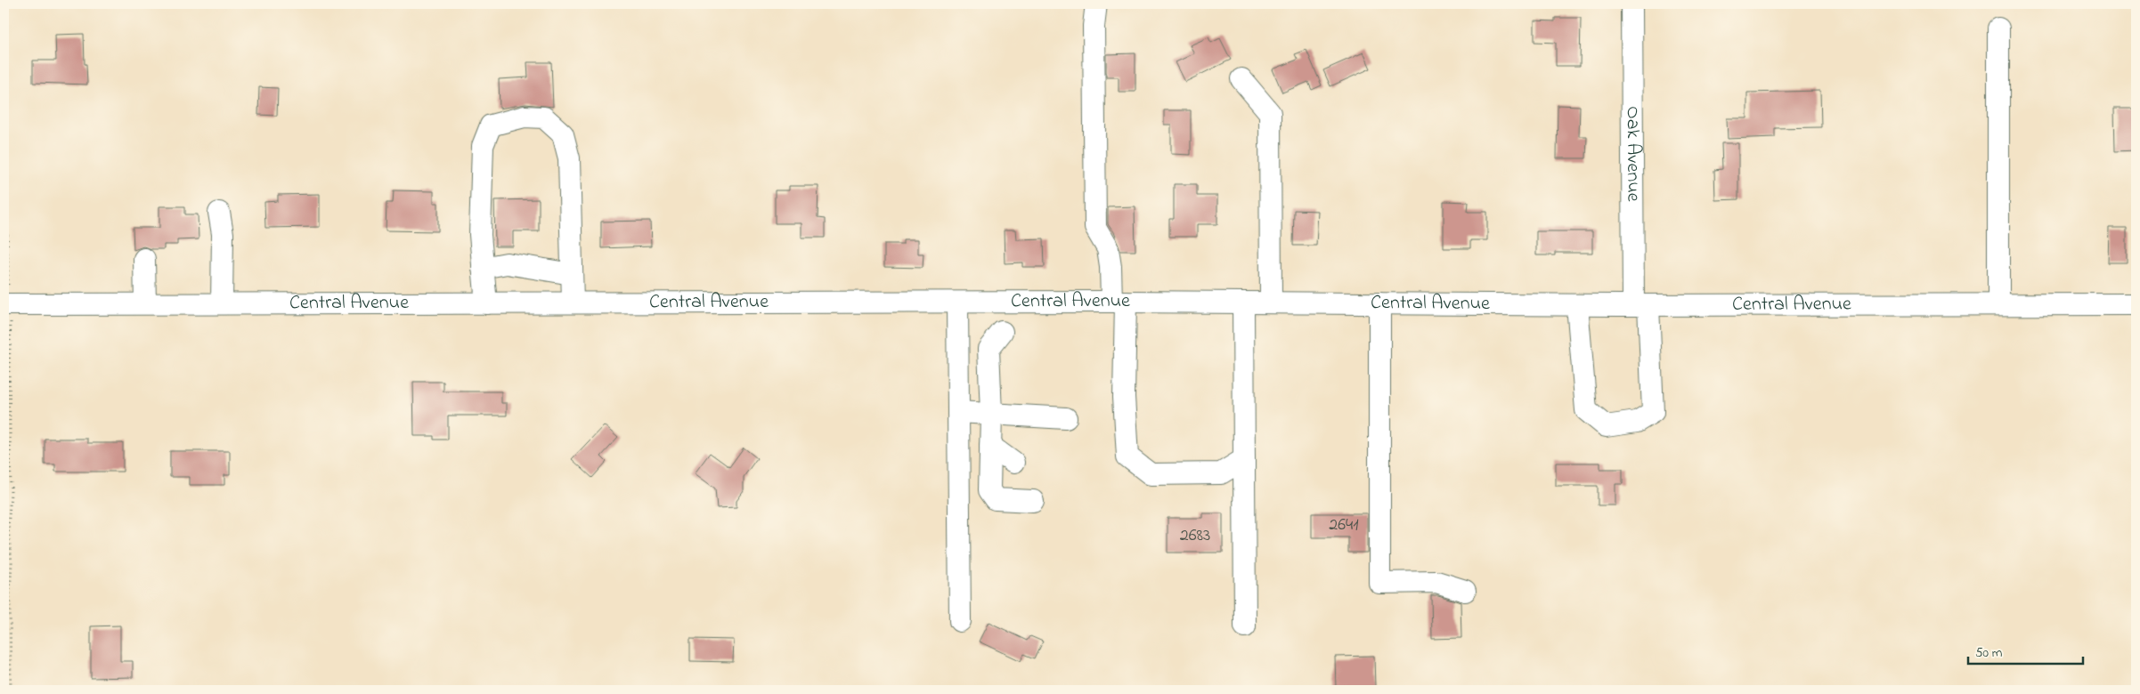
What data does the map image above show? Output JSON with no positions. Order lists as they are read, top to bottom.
{
  "streets": {
    "street": ["Oak Avenue", "Central Avenue"]
  },
  "crossings": [
    ["Oak Avenue", "Central Avenue"]
  ],
  "house_numbers": ["2641", "2683"],
  "scale_bar": "50 m"
}
